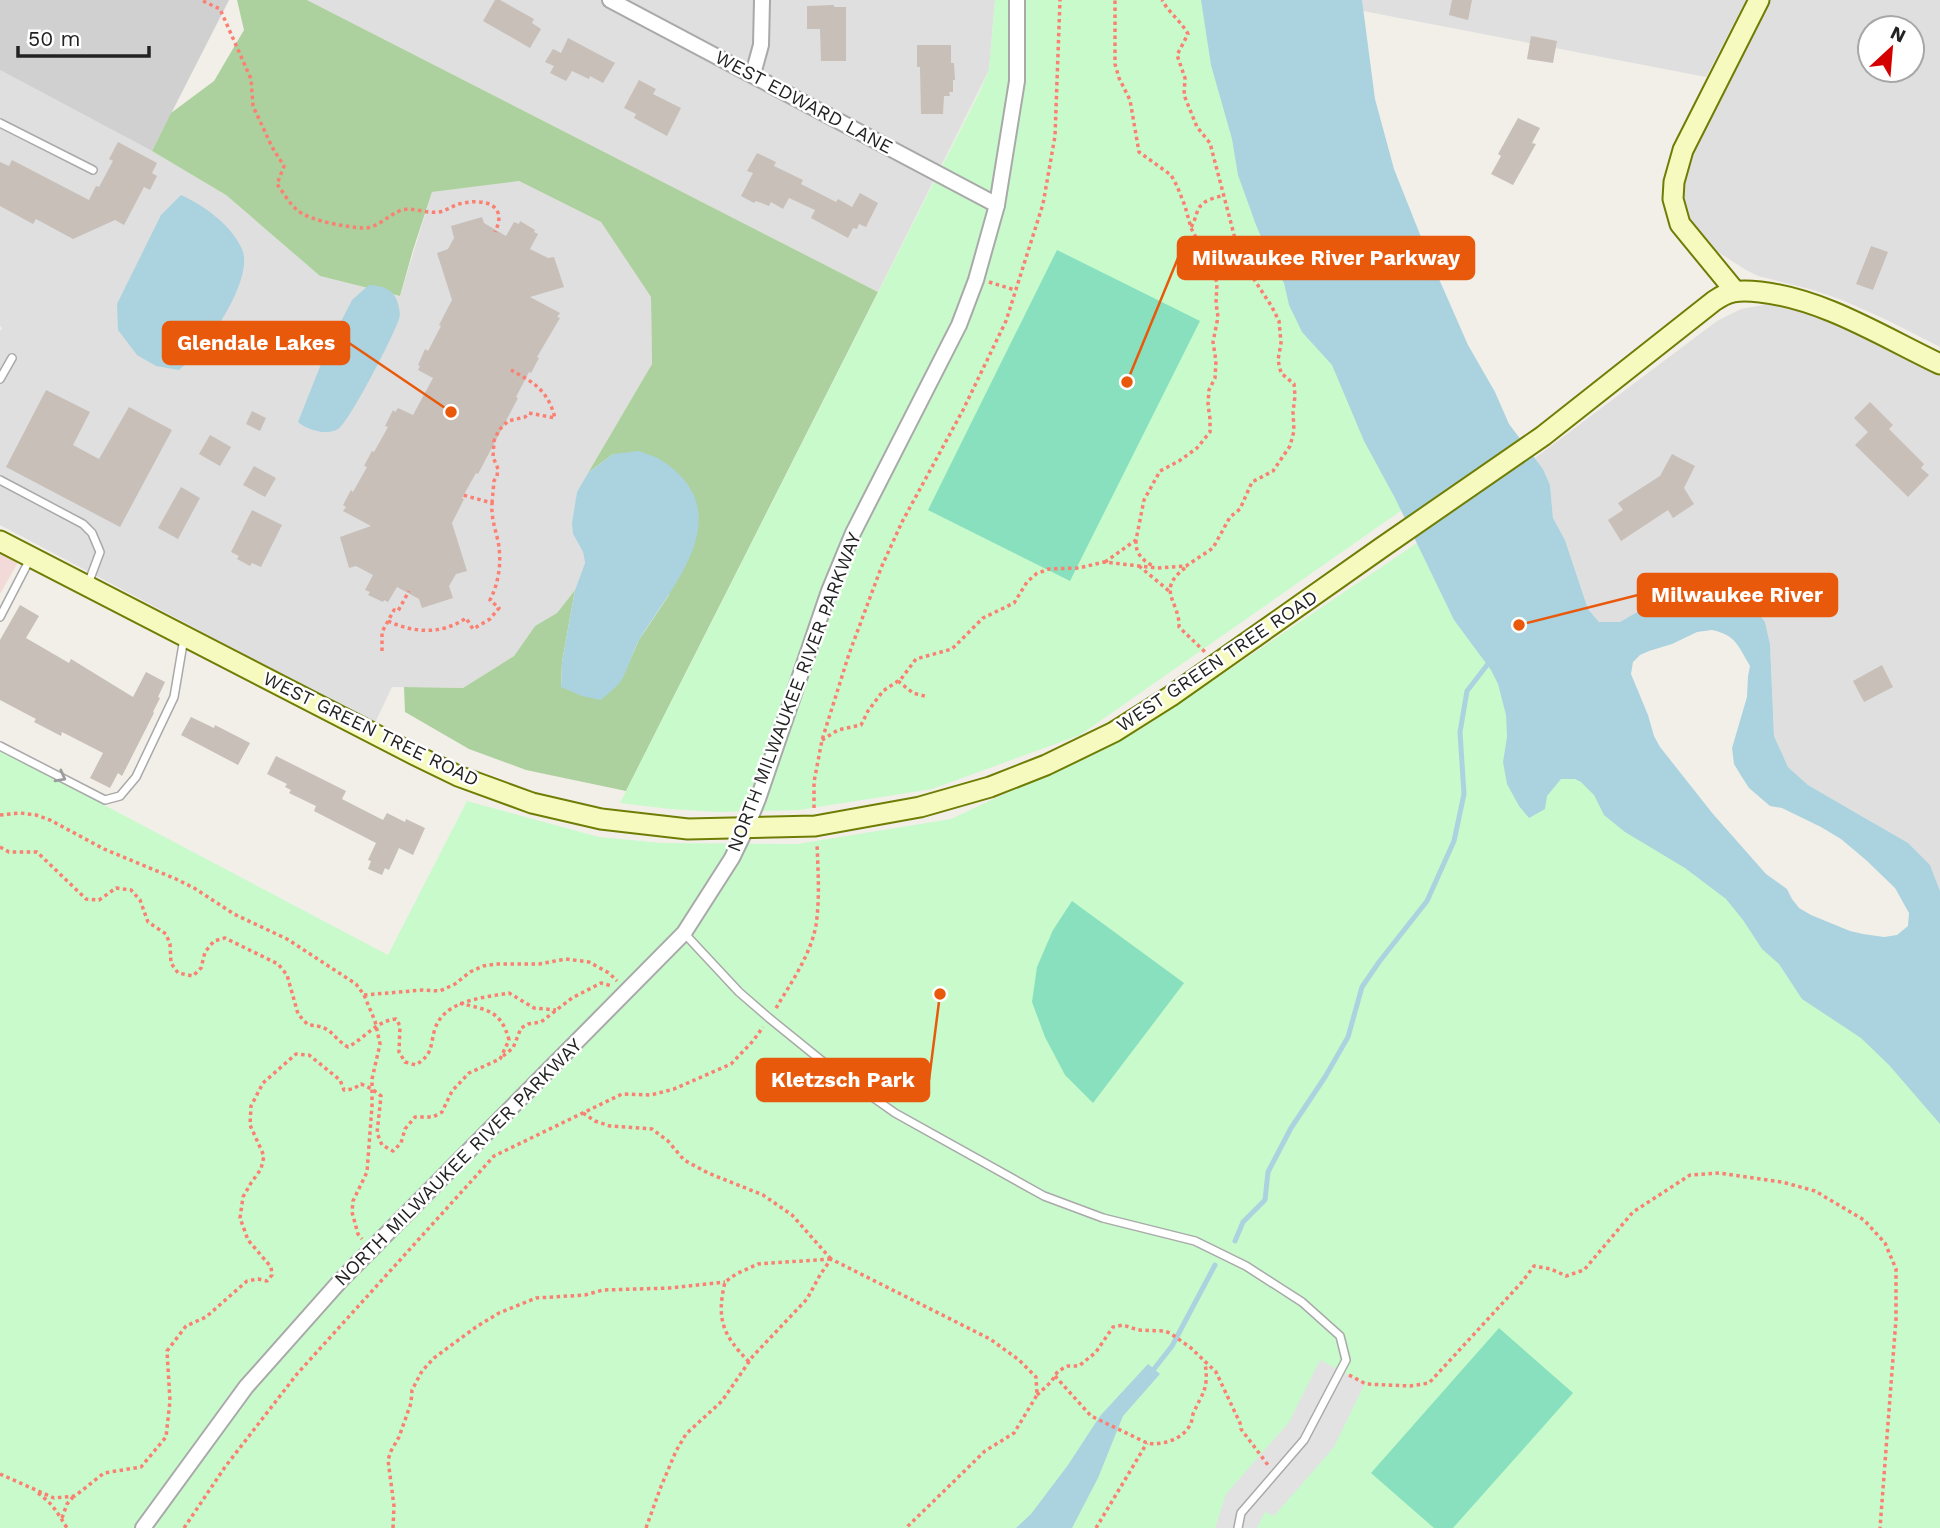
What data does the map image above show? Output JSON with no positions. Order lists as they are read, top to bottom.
{
  "streets": {
    "street": ["WEST EDWARD LANE", "WEST GREEN TREE ROAD", "NORTH MILWAUKEE RIVER PARKWAY"]
  },
  "crossings": [
    ["WEST EDWARD LANE", "NORTH MILWAUKEE RIVER PARKWAY"],
    ["WEST GREEN TREE ROAD", "NORTH MILWAUKEE RIVER PARKWAY"]
  ],
  "places": [
    "Milwaukee River Parkway",
    "Glendale Lakes",
    "Milwaukee River",
    "Kletzsch Park"
  ],
  "scale_bar": "50 m",
  "north": "top right"
}
